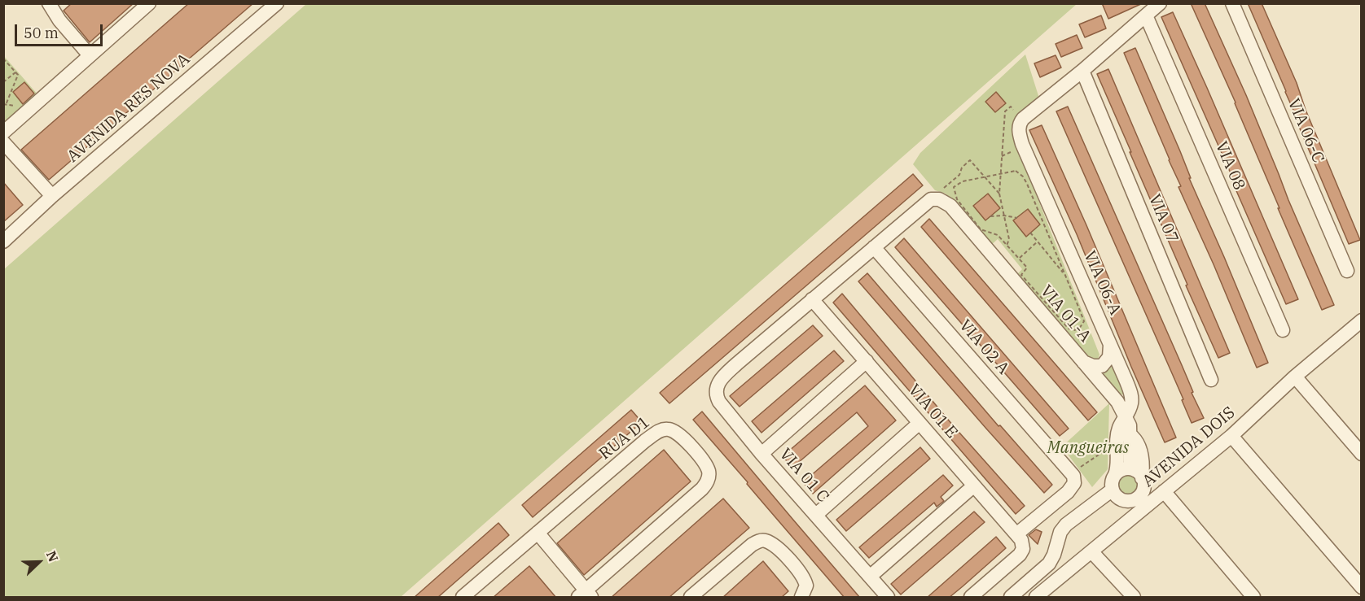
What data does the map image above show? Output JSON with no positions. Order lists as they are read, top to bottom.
{
  "streets": {
    "street": [
      "AVENIDA RES NOVA",
      "VIA 06-C",
      "VIA 08",
      "VIA 07",
      "VIA 06-A",
      "VIA 01-A",
      "VIA 02 A",
      "VIA 01 E",
      "RUA D1",
      "AVENIDA DOIS",
      "VIA 01 C"
    ]
  },
  "crossings": [
    ["VIA 06-A", "VIA 01-A"],
    ["VIA 01 E", "VIA 01 C"]
  ],
  "parks": ["Mangueiras"],
  "scale_bar": "50 m",
  "north": "top right"
}
